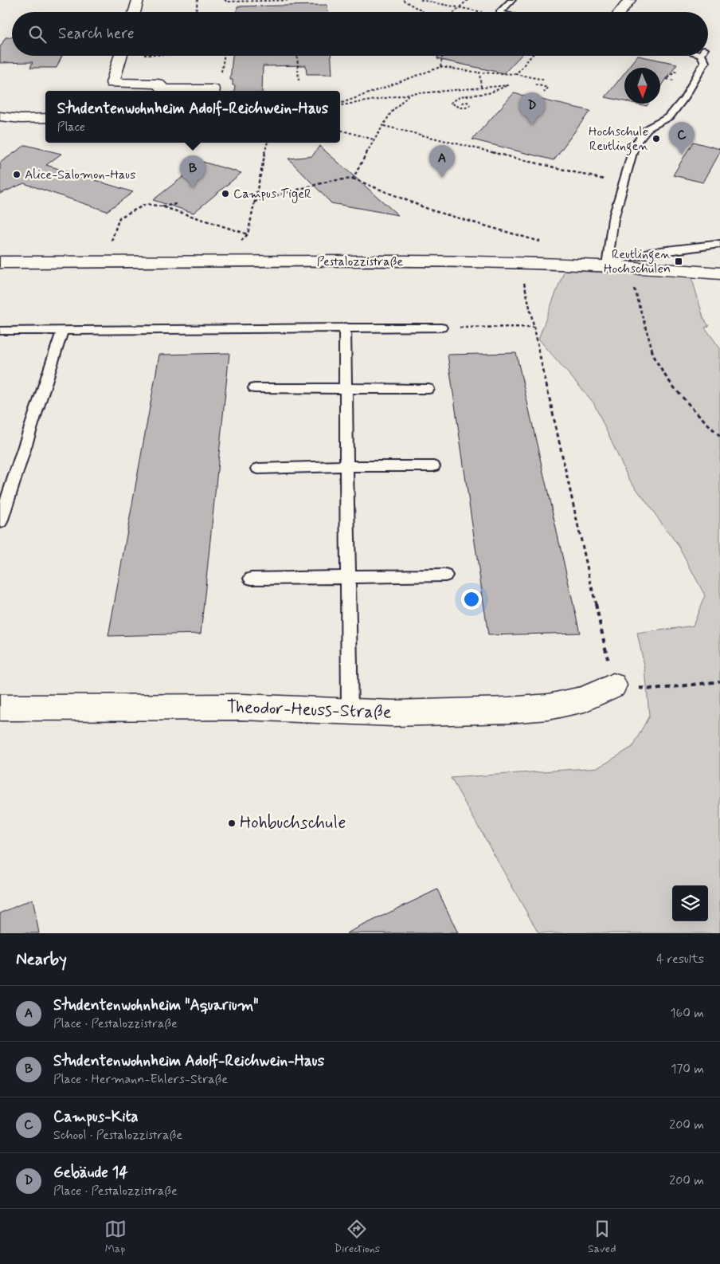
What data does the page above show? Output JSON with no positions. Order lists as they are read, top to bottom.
{
  "streets": {
    "street": ["Pestalozzistraße", "Theodor-Heuss-Straße"]
  },
  "places": {
    "other": [
      "Hochschule Reutlingen",
      "Alice-Salomon-Haus",
      "Campus TigeR",
      "Hohbuchschule"
    ],
    "transit": ["Reutlingen Hochschulen"]
  },
  "north": "bottom",
  "page": {
    "search": "Search here",
    "popup": ["Studentenwohnheim Adolf-Reichwein-Haus", "Place"],
    "pins": [
      "D",
      "C",
      "A",
      "B"
    ],
    "heading": ["Nearby", "4 results"],
    "list": [
      {
        "mark": "A",
        "name": "Studentenwohnheim \"Aquarium\"",
        "note": "Place · Pestalozzistraße",
        "value": "160 m"
      },
      {
        "mark": "B",
        "name": "Studentenwohnheim Adolf-Reichwein-Haus",
        "note": "Place · Hermann-Ehlers-Straße",
        "value": "170 m"
      },
      {
        "mark": "C",
        "name": "Campus-Kita",
        "note": "School · Pestalozzistraße",
        "value": "200 m"
      },
      {
        "mark": "D",
        "name": "Gebäude 14",
        "note": "Place · Pestalozzistraße",
        "value": "200 m"
      }
    ],
    "nav": ["Map", "Directions", "Saved"]
  }
}
